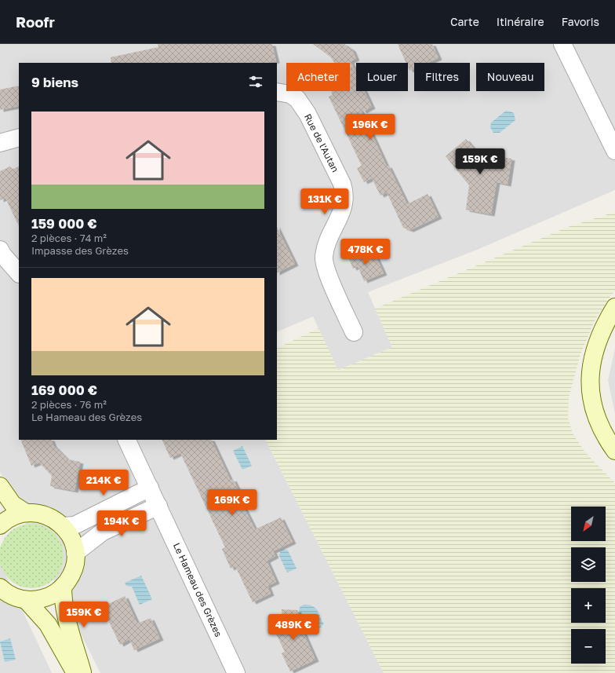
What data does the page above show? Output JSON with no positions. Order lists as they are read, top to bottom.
{
  "streets": {
    "street": ["Rue de l'Autan", "Le Hameau des Grèzes"]
  },
  "north": "bottom left",
  "page": {
    "header": "Roofr",
    "nav": ["Carte", "Itinéraire", "Favoris"],
    "chip": [
      "Acheter",
      "Louer",
      "Filtres",
      "Nouveau"
    ],
    "heading": "9 biens",
    "list": [
      {
        "name": "159 000 €",
        "note": "2 pièces · 74 m² · Impasse des Grèzes"
      },
      {
        "name": "169 000 €",
        "note": "2 pièces · 76 m² · Le Hameau des Grèzes"
      }
    ],
    "price": [
      "196K €",
      "159K €",
      "131K €",
      "478K €",
      "214K €",
      "169K €",
      "194K €",
      "159K €",
      "489K €"
    ],
    "map_buttons": ["+", "−"]
  }
}
